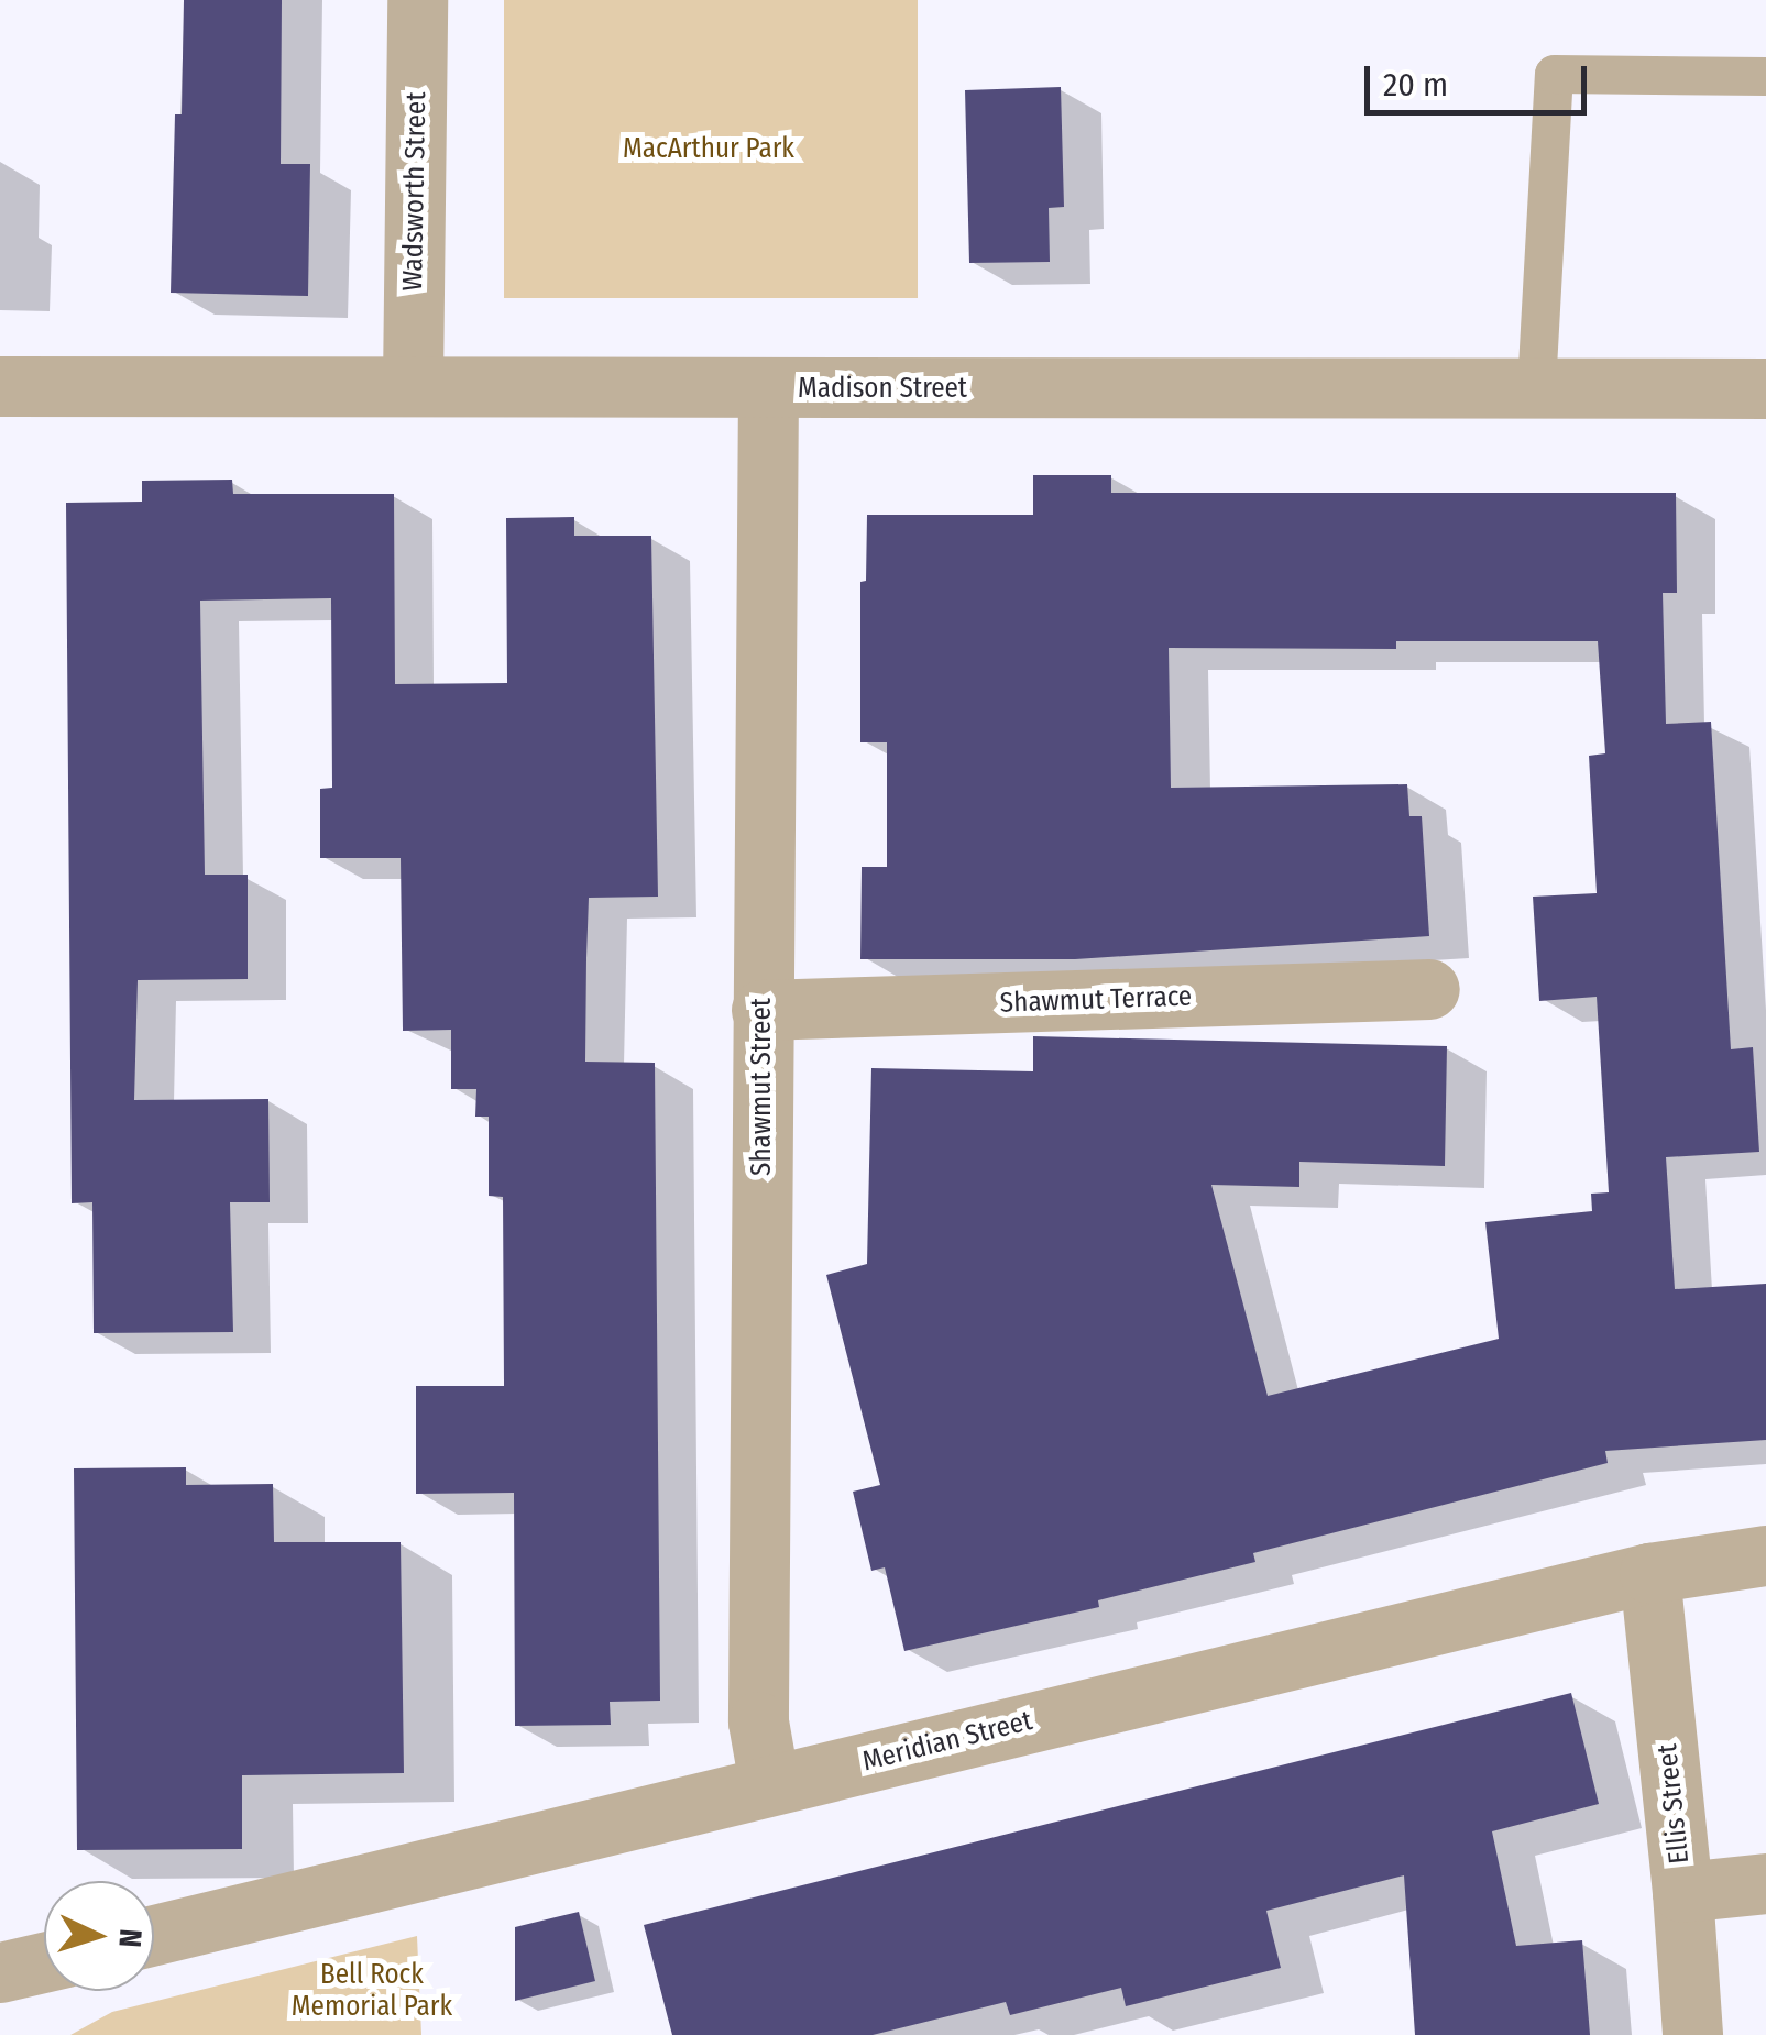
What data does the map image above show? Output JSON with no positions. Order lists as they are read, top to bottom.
{
  "streets": {
    "street": [
      "Wadsworth Street",
      "Madison Street",
      "Shawmut Terrace",
      "Shawmut Street",
      "Meridian Street",
      "Ellis Street"
    ]
  },
  "crossings": [
    ["Wadsworth Street", "Madison Street"],
    ["Madison Street", "Shawmut Street"],
    ["Shawmut Terrace", "Shawmut Street"],
    ["Shawmut Street", "Meridian Street"],
    ["Meridian Street", "Ellis Street"]
  ],
  "parks": ["MacArthur Park", "Bell Rock Memorial Park"],
  "scale_bar": "20 m",
  "north": "right"
}
